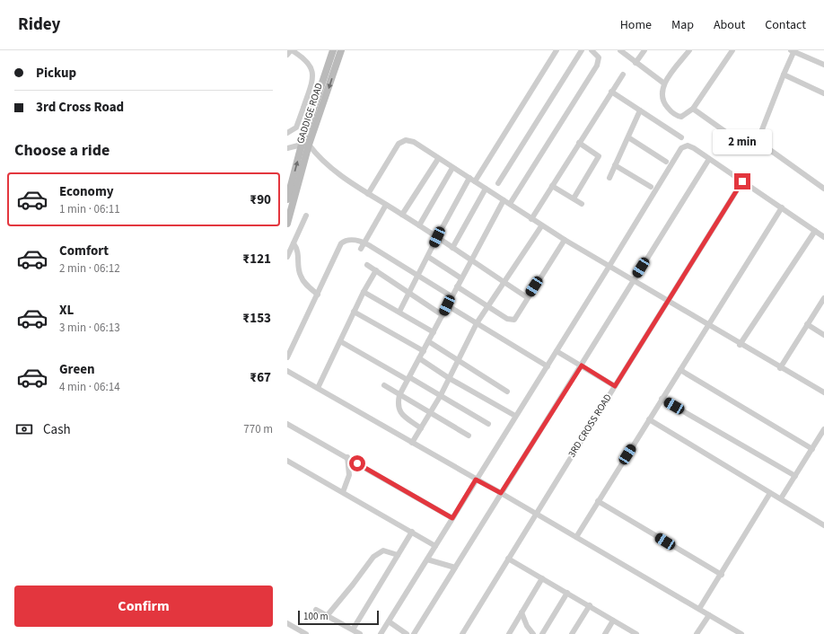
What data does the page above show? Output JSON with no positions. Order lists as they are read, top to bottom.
{
  "streets": {
    "main road": ["GADDIGE ROAD"],
    "street": ["3RD CROSS ROAD"]
  },
  "scale_bar": "100 m",
  "page": {
    "header": "Ridey",
    "nav": [
      "Home",
      "Map",
      "About",
      "Contact"
    ],
    "banner": ["Pickup", "3rd Cross Road"],
    "heading": "Choose a ride",
    "bubble": "2 min",
    "list": [
      {
        "name": "Economy",
        "note": "1 min · 06:11",
        "value": "₹90"
      },
      {
        "name": "Comfort",
        "note": "2 min · 06:12",
        "value": "₹121"
      },
      {
        "name": "XL",
        "note": "3 min · 06:13",
        "value": "₹153"
      },
      {
        "name": "Green",
        "note": "4 min · 06:14",
        "value": "₹67"
      }
    ],
    "pay": ["Cash", "770 m"],
    "buttons": "Confirm",
    "scale": "100 m"
  }
}
